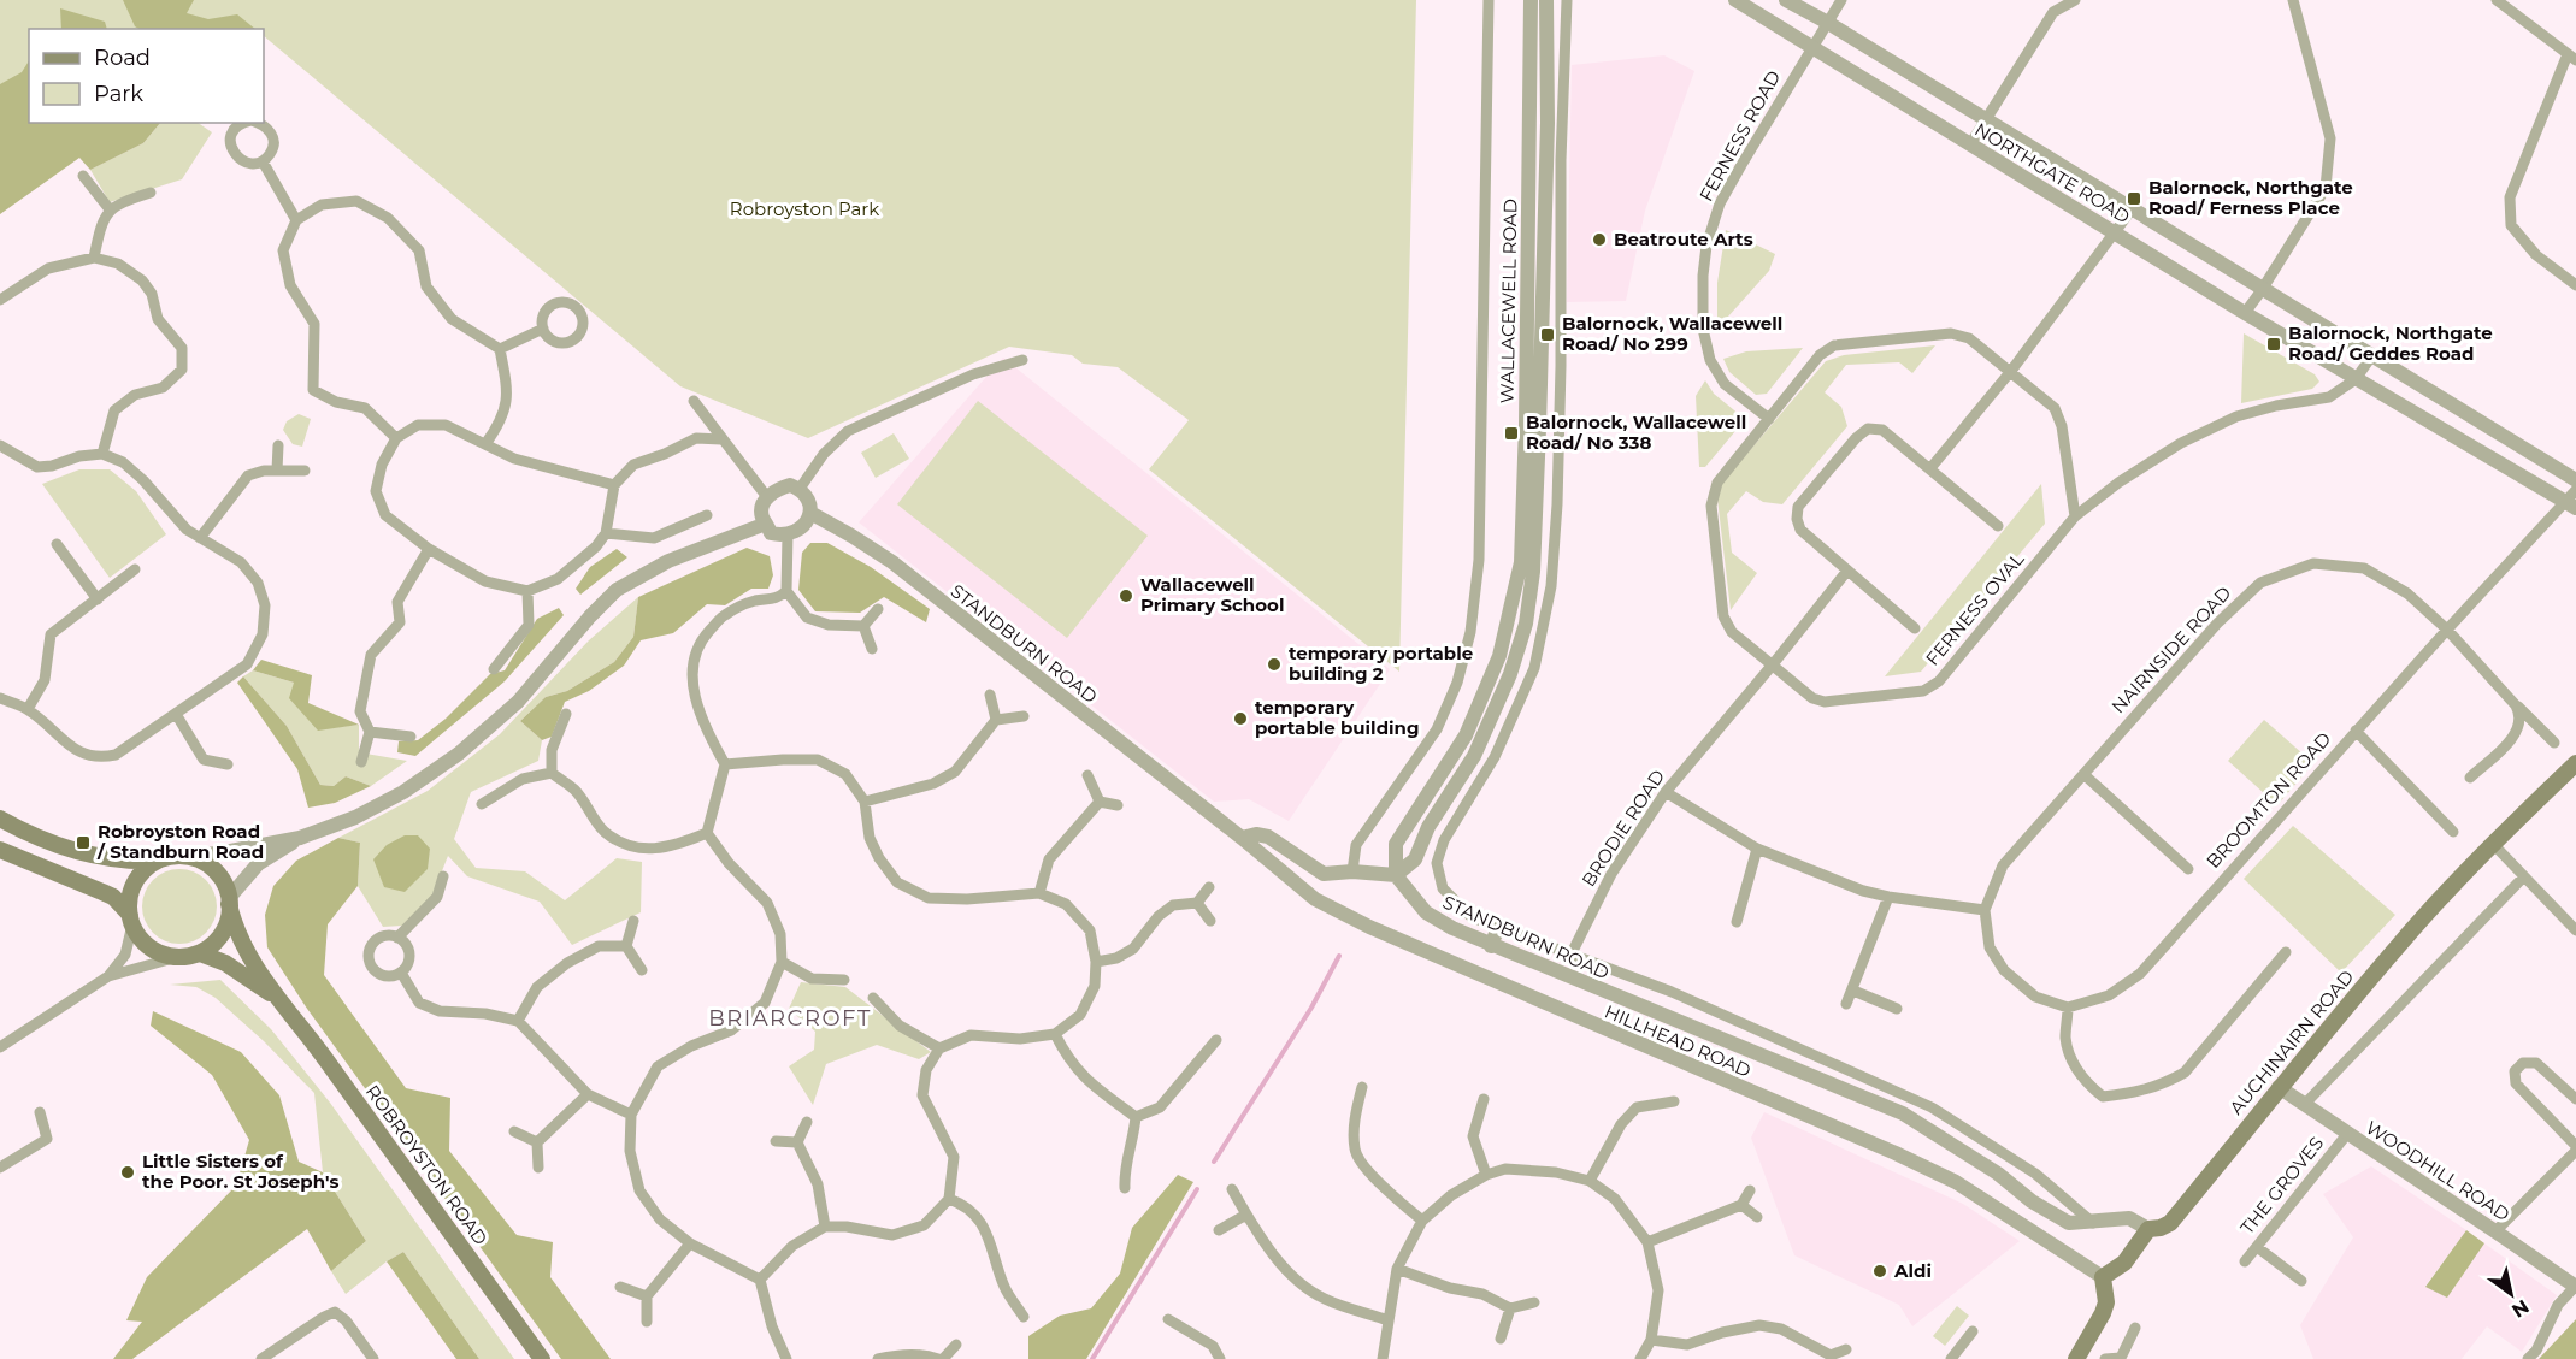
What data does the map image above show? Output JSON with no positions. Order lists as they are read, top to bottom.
{
  "streets": {
    "main road": ["AUCHINAIRN ROAD", "ROBROYSTON ROAD"],
    "street": [
      "FERNESS ROAD",
      "NORTHGATE ROAD",
      "WALLACEWELL ROAD",
      "FERNESS OVAL",
      "STANDBURN ROAD",
      "NAIRNSIDE ROAD",
      "BROOMTON ROAD",
      "BRODIE ROAD",
      "HILLHEAD ROAD",
      "WOODHILL ROAD",
      "THE GROVES"
    ]
  },
  "crossings": [
    ["FERNESS ROAD", "NORTHGATE ROAD"],
    ["FERNESS ROAD", "FERNESS OVAL"],
    ["NORTHGATE ROAD", "BROOMTON ROAD"],
    ["WALLACEWELL ROAD", "STANDBURN ROAD"],
    ["FERNESS OVAL", "BRODIE ROAD"],
    ["STANDBURN ROAD", "BRODIE ROAD"],
    ["STANDBURN ROAD", "HILLHEAD ROAD"],
    ["STANDBURN ROAD", "AUCHINAIRN ROAD"],
    ["NAIRNSIDE ROAD", "BROOMTON ROAD"],
    ["HILLHEAD ROAD", "AUCHINAIRN ROAD"],
    ["AUCHINAIRN ROAD", "WOODHILL ROAD"],
    ["WOODHILL ROAD", "THE GROVES"]
  ],
  "districts": ["BRIARCROFT"],
  "parks": ["Robroyston Park"],
  "places": {
    "transit": [
      "Balornock, Northgate Road/ Ferness Place",
      "Balornock, Wallacewell Road/ No 299",
      "Balornock, Northgate Road/ Geddes Road",
      "Balornock, Wallacewell Road/ No 338",
      "Robroyston Road / Standburn Road"
    ],
    "other": [
      "Beatroute Arts",
      "Wallacewell Primary School",
      "temporary portable building 2",
      "temporary portable building",
      "Little Sisters of the Poor. St Joseph's",
      "Aldi"
    ]
  },
  "legend": ["Road", "Park"],
  "north": "bottom right"
}
